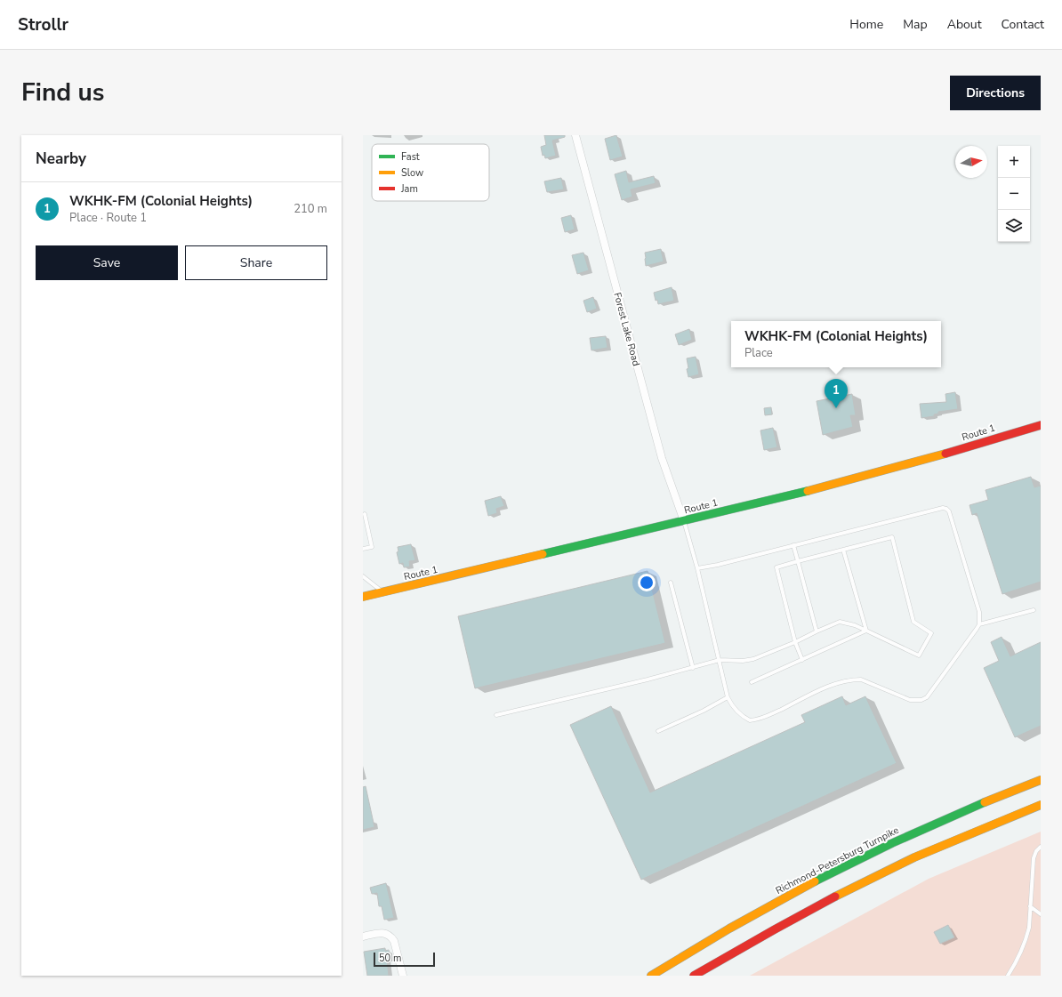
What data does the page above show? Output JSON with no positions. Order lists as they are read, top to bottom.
{
  "streets": {
    "main road": ["Route 1", "Richmond-Petersburg Turnpike"],
    "street": ["Forest Lake Road"]
  },
  "crossings": [
    ["Forest Lake Road", "Route 1"]
  ],
  "legend": ["Fast", "Slow", "Jam"],
  "scale_bar": "50 m",
  "north": "right",
  "page": {
    "header": "Strollr",
    "nav": [
      "Home",
      "Map",
      "About",
      "Contact"
    ],
    "title": "Find us",
    "buttons": [
      "Directions",
      ["Save", "Share"]
    ],
    "heading": "Nearby",
    "map_buttons": ["+", "−"],
    "list": [
      {
        "mark": "1",
        "name": "WKHK-FM (Colonial Heights)",
        "note": "Place · Route 1",
        "value": "210 m"
      }
    ],
    "popup": ["WKHK-FM (Colonial Heights)", "Place"],
    "pins": "1",
    "scale": "50 m"
  }
}
